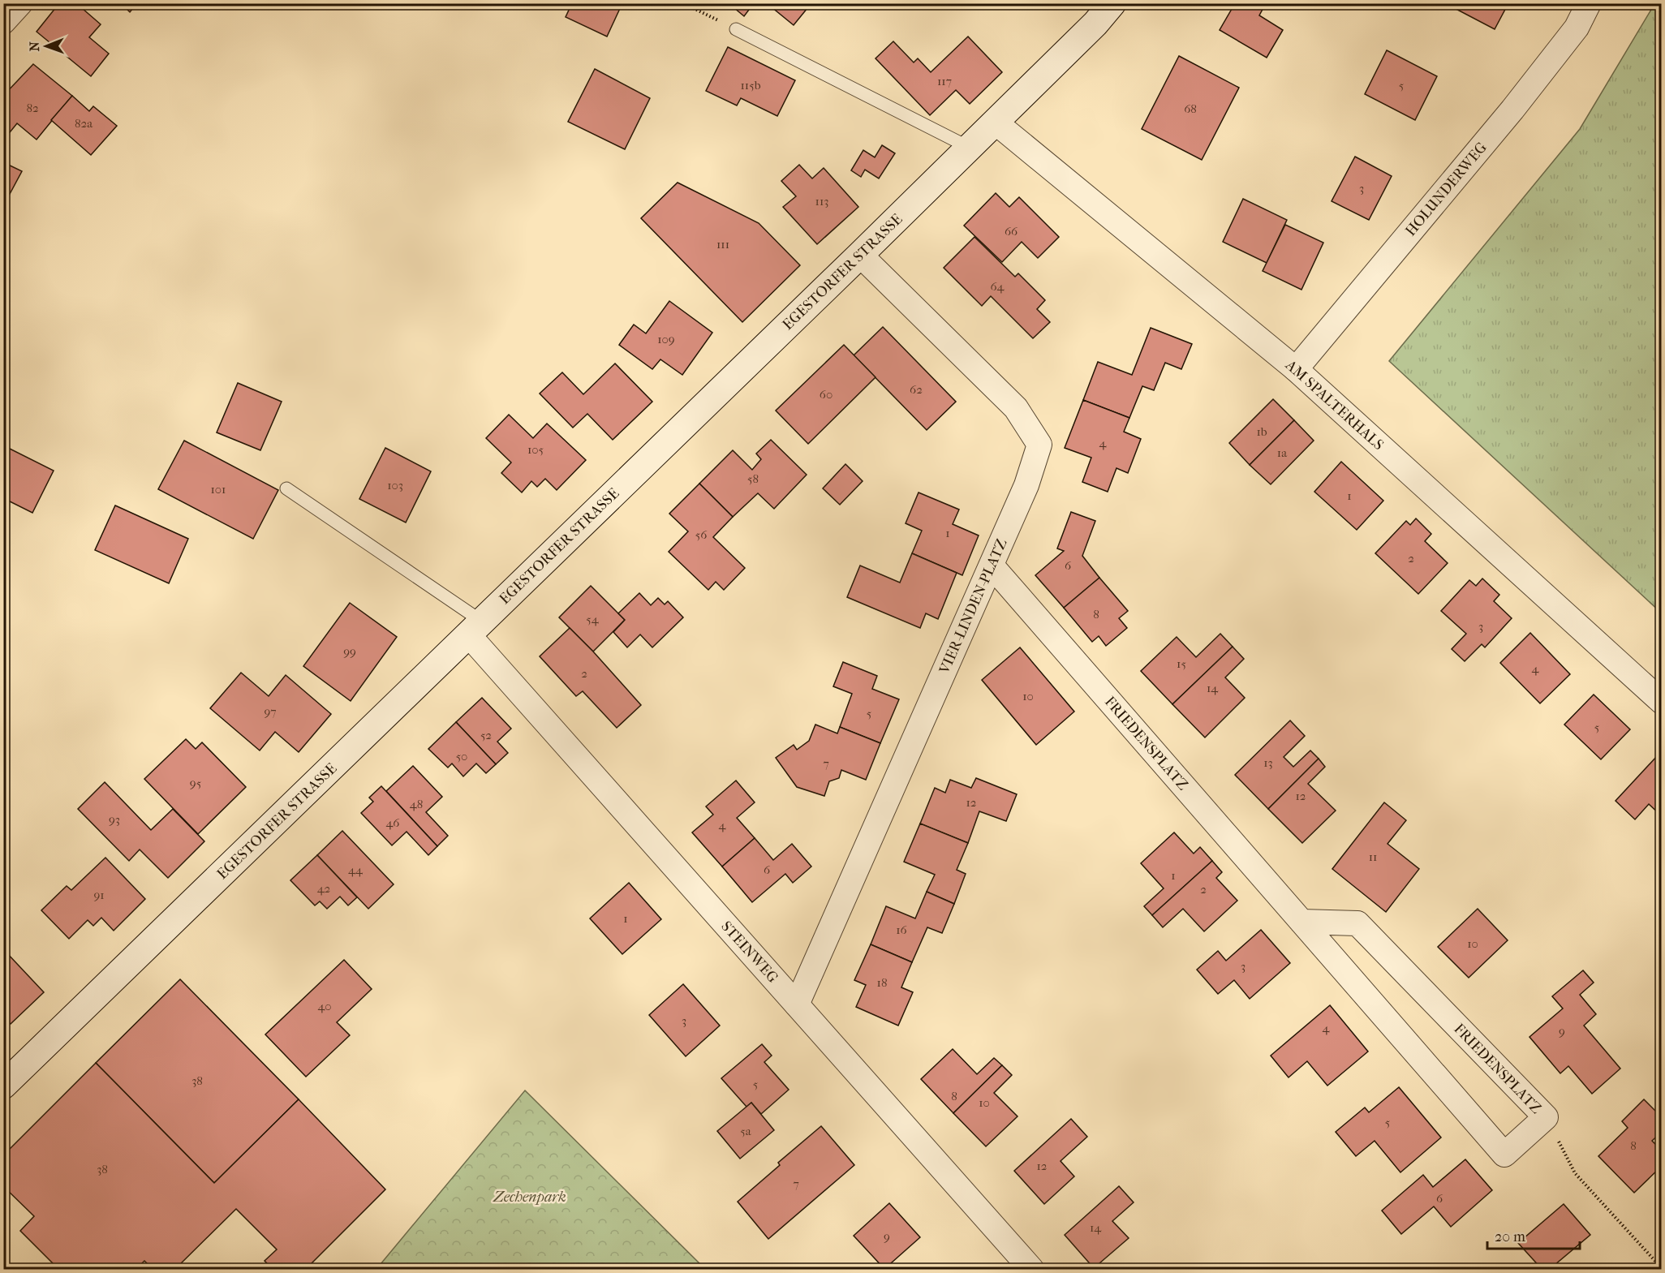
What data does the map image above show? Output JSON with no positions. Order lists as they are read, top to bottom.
{
  "streets": {
    "main road": ["EGESTORFER STRASSE"],
    "street": [
      "HOLUNDERWEG",
      "AM SPALTERHALS",
      "VIER-LINDEN-PLATZ",
      "FRIEDENSPLATZ",
      "STEINWEG"
    ]
  },
  "crossings": [
    ["HOLUNDERWEG", "AM SPALTERHALS"],
    ["EGESTORFER STRASSE", "AM SPALTERHALS"],
    ["EGESTORFER STRASSE", "VIER-LINDEN-PLATZ"],
    ["EGESTORFER STRASSE", "STEINWEG"],
    ["VIER-LINDEN-PLATZ", "FRIEDENSPLATZ"],
    ["VIER-LINDEN-PLATZ", "STEINWEG"]
  ],
  "parks": ["Zechenpark"],
  "house_numbers": [
    "117",
    "115b",
    "5",
    "82",
    "68",
    "82a",
    "3",
    "113",
    "66",
    "111",
    "64",
    "109",
    "62",
    "60",
    "1b",
    "4",
    "105",
    "1a",
    "58",
    "103",
    "101",
    "1",
    "1",
    "56",
    "2",
    "6",
    "8",
    "54",
    "3",
    "99",
    "15",
    "4",
    "2",
    "14",
    "10",
    "97",
    "5",
    "5",
    "52",
    "50",
    "13",
    "7",
    "95",
    "12",
    "12",
    "48",
    "93",
    "46",
    "4",
    "11",
    "44",
    "6",
    "1",
    "42",
    "2",
    "91",
    "1",
    "16",
    "10",
    "3",
    "18",
    "40",
    "3",
    "4",
    "9",
    "38",
    "5",
    "8",
    "10",
    "5",
    "5a",
    "8",
    "12",
    "38",
    "7",
    "6",
    "14",
    "9"
  ],
  "scale_bar": "20 m",
  "north": "left"
}
